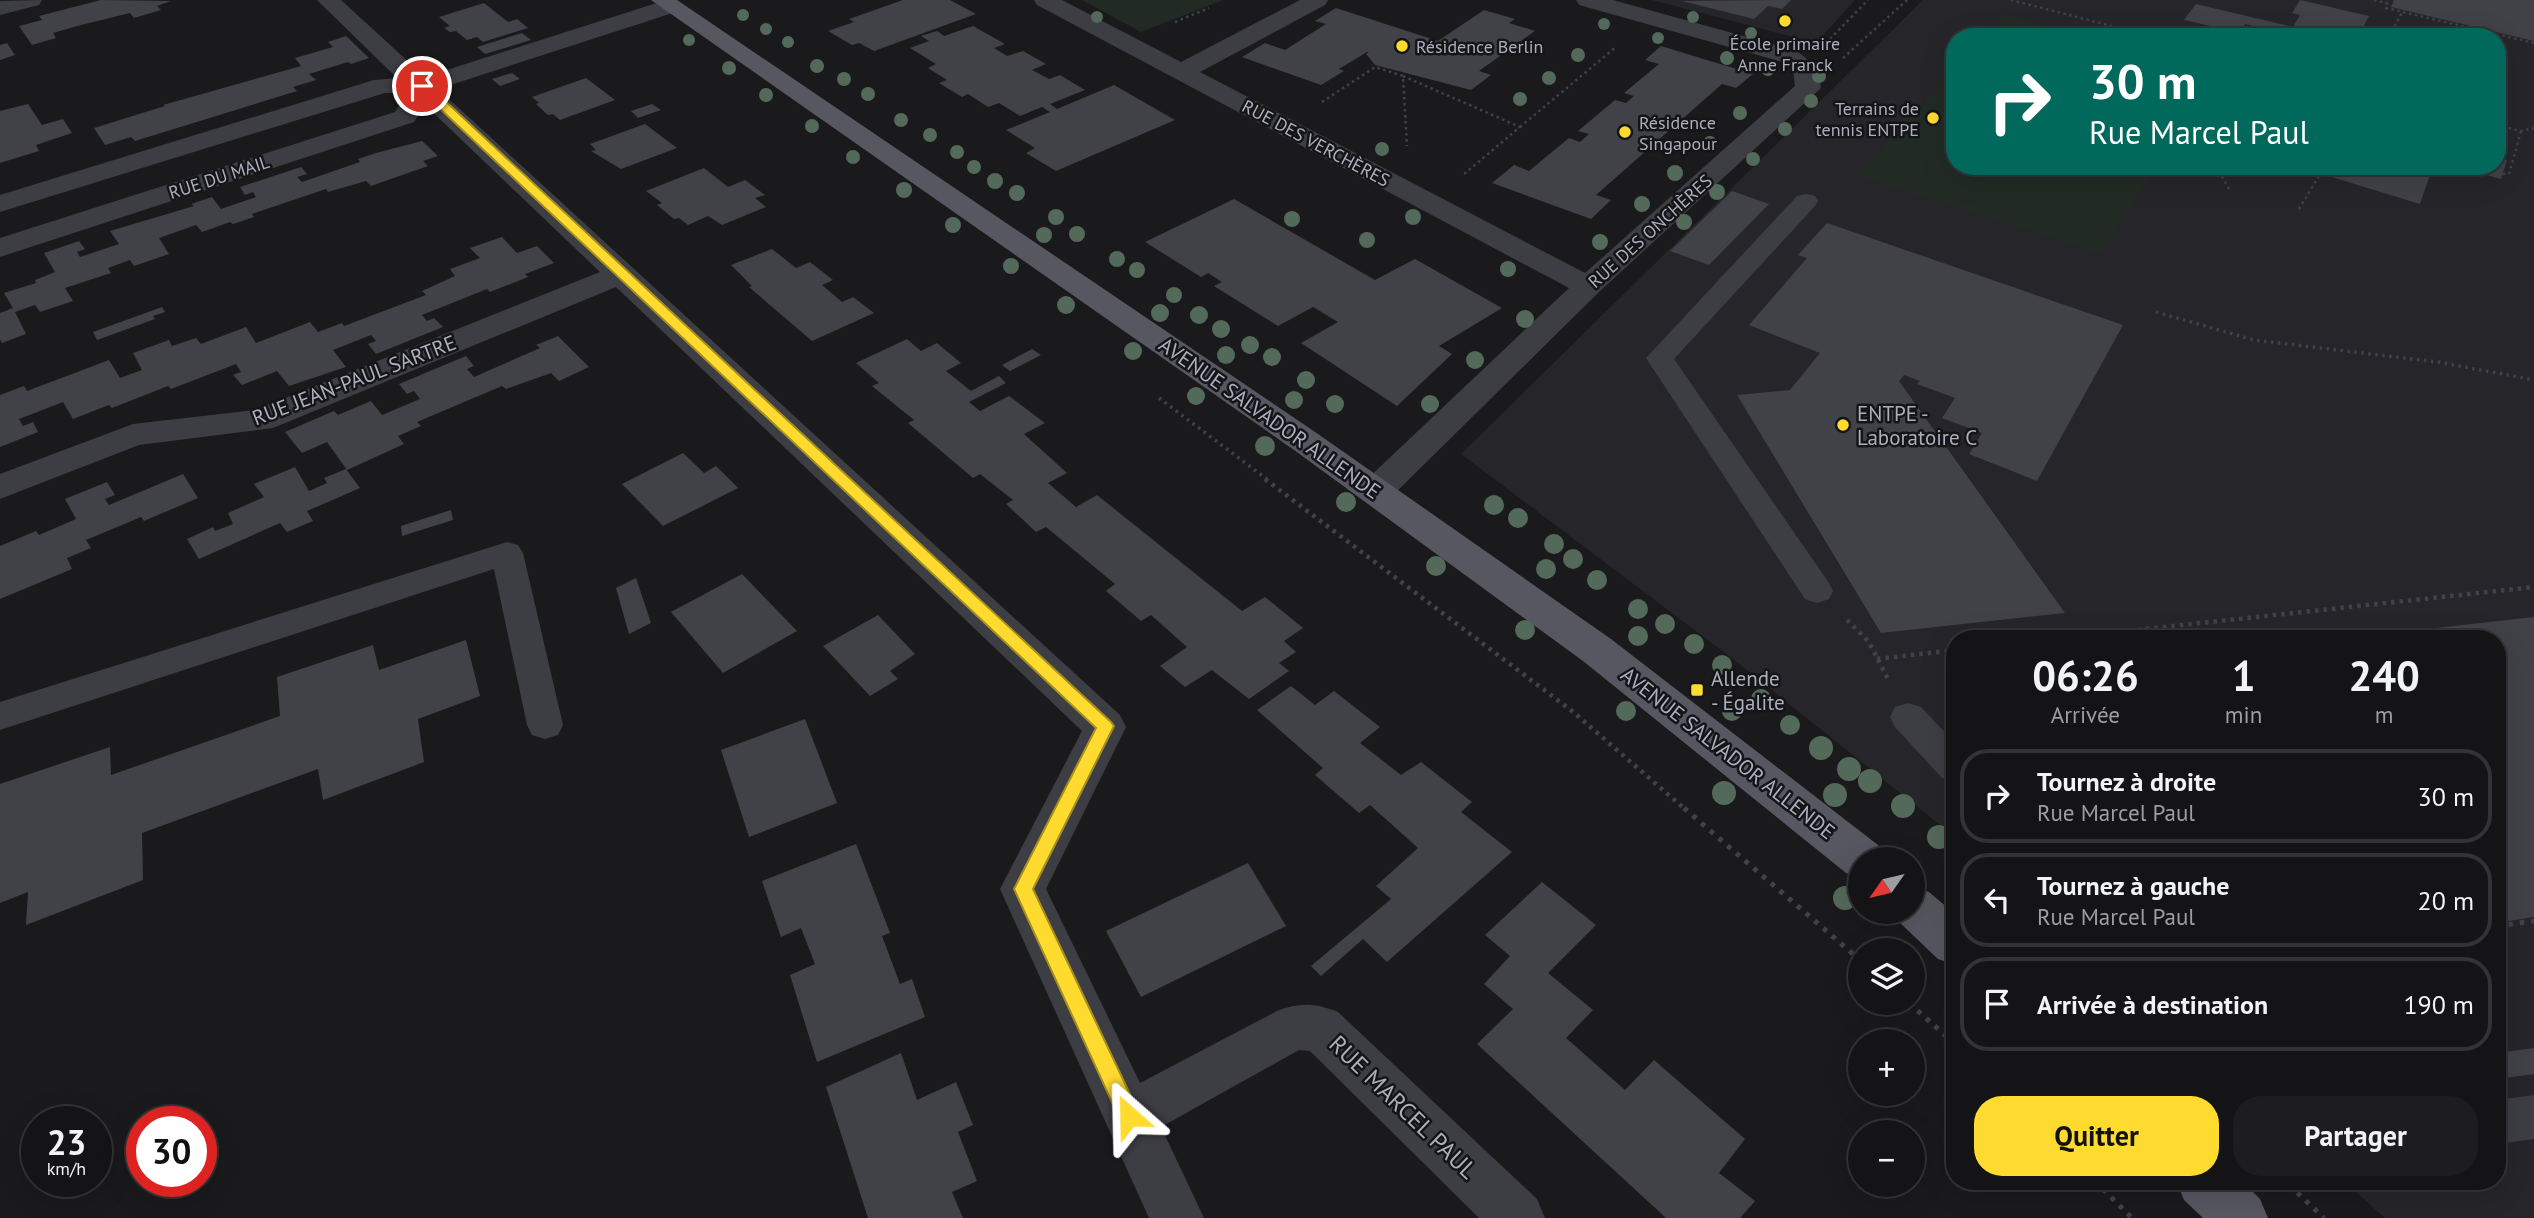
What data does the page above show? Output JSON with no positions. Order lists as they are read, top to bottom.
{
  "streets": {
    "main road": ["AVENUE SALVADOR ALLENDE"],
    "street": [
      "RUE DES VERCHÈRES",
      "RUE DU MAIL",
      "RUE DES ONCHÈRES",
      "RUE JEAN-PAUL SARTRE",
      "RUE MARCEL PAUL"
    ]
  },
  "crossings": [
    ["RUE DES VERCHÈRES", "RUE DES ONCHÈRES"],
    ["RUE DU MAIL", "AVENUE SALVADOR ALLENDE"],
    ["RUE DES ONCHÈRES", "AVENUE SALVADOR ALLENDE"]
  ],
  "places": {
    "other": [
      "École primaire Anne Franck",
      "Résidence Berlin",
      "Terrains de tennis ENTPE",
      "Résidence Singapour",
      "ENTPE - Laboratoire C"
    ],
    "transit": ["Allende - Égalite"]
  },
  "north": "bottom left",
  "page": {
    "turn": ["30 m", "Rue Marcel Paul"],
    "eta": [
      "06:26",
      "Arrivée",
      "1",
      "min",
      "240",
      "m"
    ],
    "list": [
      {
        "name": "Tournez à droite",
        "note": "Rue Marcel Paul",
        "value": "30 m"
      },
      {
        "name": "Tournez à gauche",
        "note": "Rue Marcel Paul",
        "value": "20 m"
      },
      {
        "name": "Arrivée à destination",
        "value": "190 m"
      }
    ],
    "map_buttons": ["+", "−"],
    "buttons": ["Quitter", "Partager"],
    "speed": "23 km/h",
    "limit": "30"
  }
}
